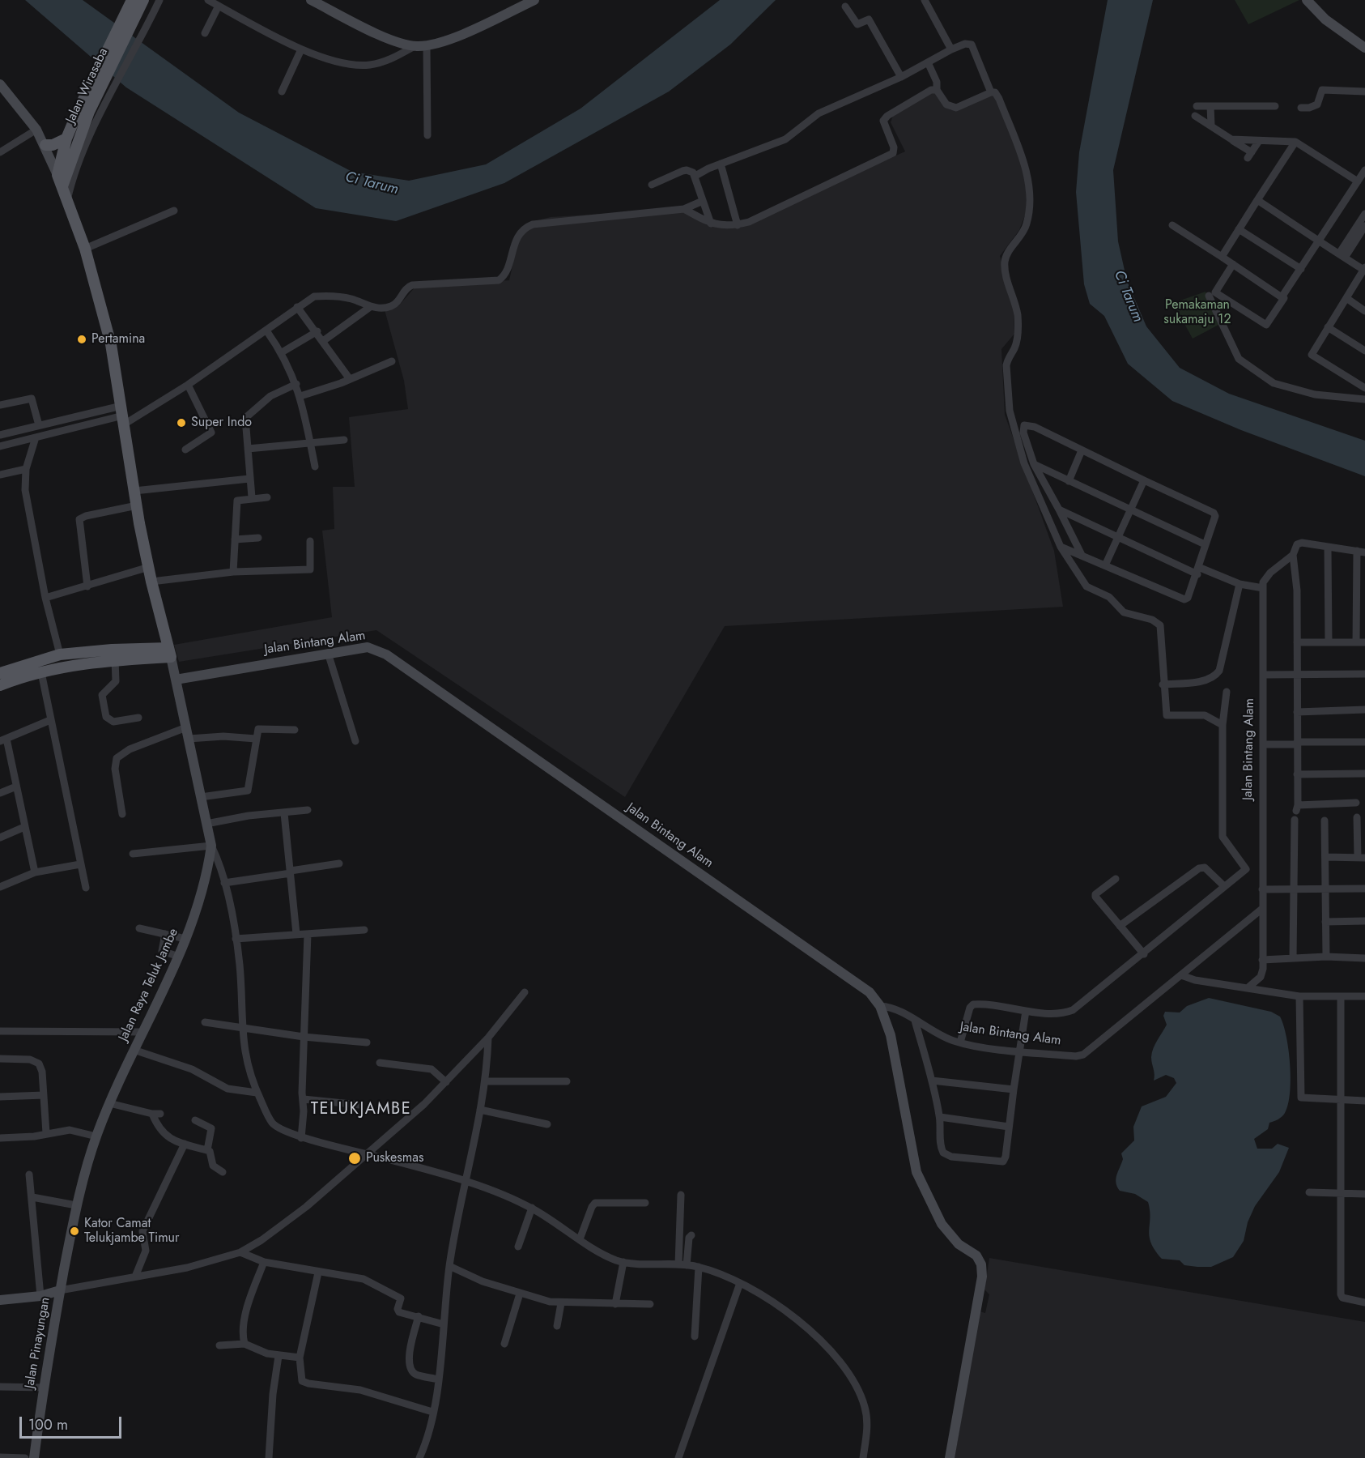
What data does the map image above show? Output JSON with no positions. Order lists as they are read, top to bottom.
{
  "streets": {
    "main road": ["Jalan Wirasaba"],
    "street": ["Jalan Bintang Alam", "Jalan Raya Teluk Jambe", "Jalan Pinayungan"]
  },
  "crossings": [
    ["Jalan Bintang Alam", "Jalan Raya Teluk Jambe"],
    ["Jalan Raya Teluk Jambe", "Jalan Pinayungan"]
  ],
  "districts": ["TELUKJAMBE"],
  "water": ["Ci Tarum"],
  "parks": ["Pemakaman sukamaju 12"],
  "places": [
    "Pertamina",
    "Super Indo",
    "Puskesmas",
    "Kator Camat Telukjambe Timur"
  ],
  "scale_bar": "100 m"
}
